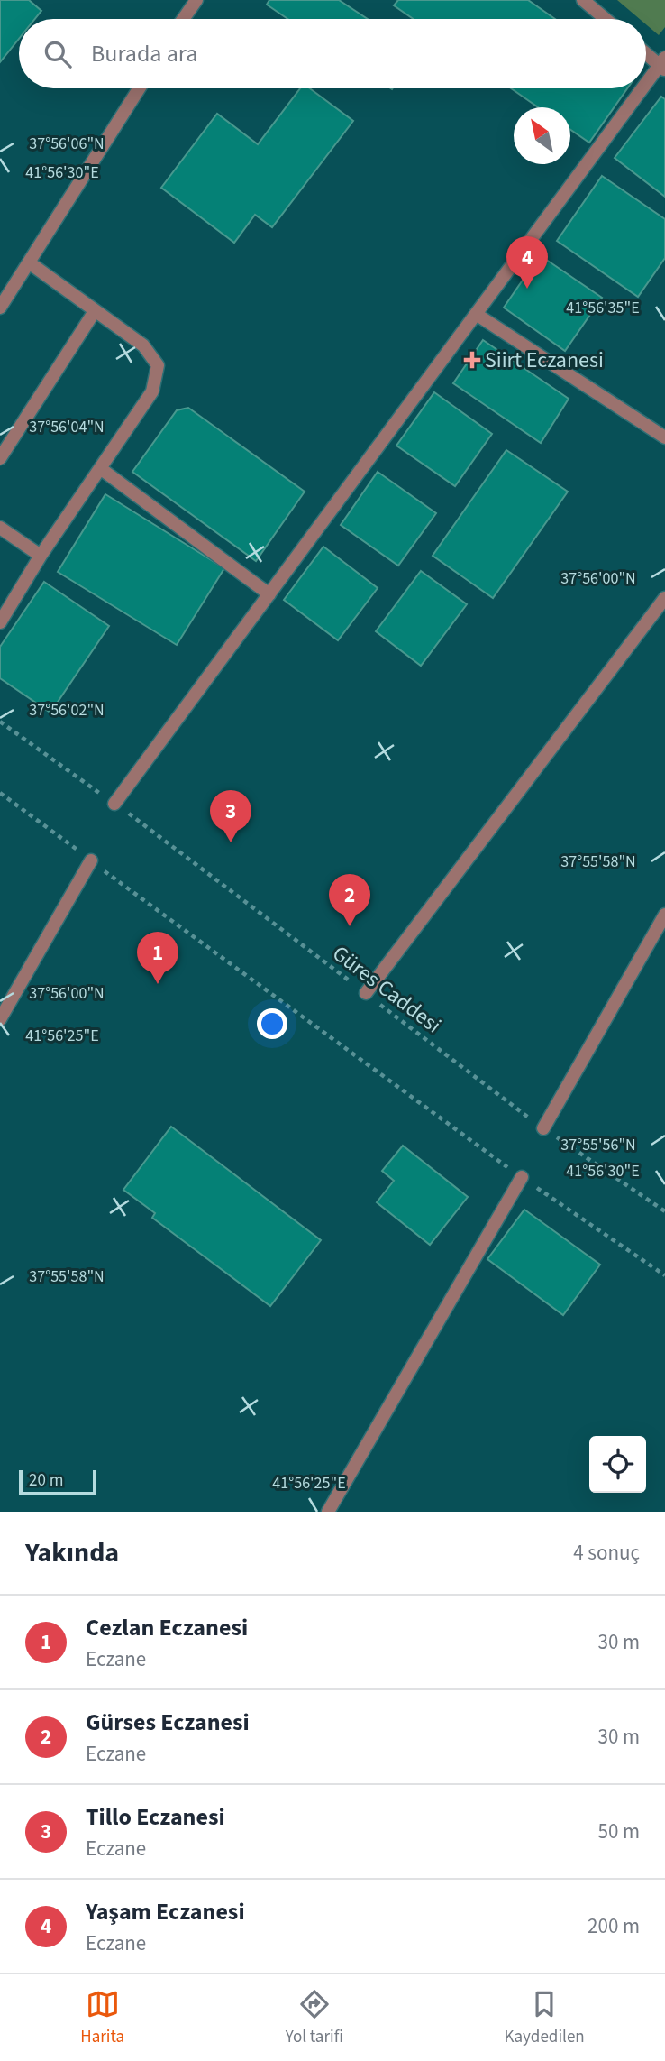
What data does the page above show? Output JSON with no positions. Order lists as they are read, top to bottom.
{
  "streets": {
    "path": ["Güres Caddesi"]
  },
  "places": {
    "health": ["Siirt Eczanesi"]
  },
  "scale_bar": "20 m",
  "north": "top left",
  "page": {
    "search": "Burada ara",
    "pins": [
      "4",
      "3",
      "2",
      "1"
    ],
    "scale": "20 m",
    "heading": ["Yakında", "4 sonuç"],
    "list": [
      {
        "mark": "1",
        "name": "Cezlan Eczanesi",
        "note": "Eczane",
        "value": "30 m"
      },
      {
        "mark": "2",
        "name": "Gürses Eczanesi",
        "note": "Eczane",
        "value": "30 m"
      },
      {
        "mark": "3",
        "name": "Tillo Eczanesi",
        "note": "Eczane",
        "value": "50 m"
      },
      {
        "mark": "4",
        "name": "Yaşam Eczanesi",
        "note": "Eczane",
        "value": "200 m"
      }
    ],
    "nav": ["Harita", "Yol tarifi", "Kaydedilen"]
  },
  "coordinates": [
    "37°56'06\"N",
    "41°56'30\"E",
    "41°56'35\"E",
    "37°56'04\"N",
    "37°56'00\"N",
    "37°56'02\"N",
    "37°55'58\"N",
    "41°56'25\"E",
    "37°55'56\"N"
  ]
}
